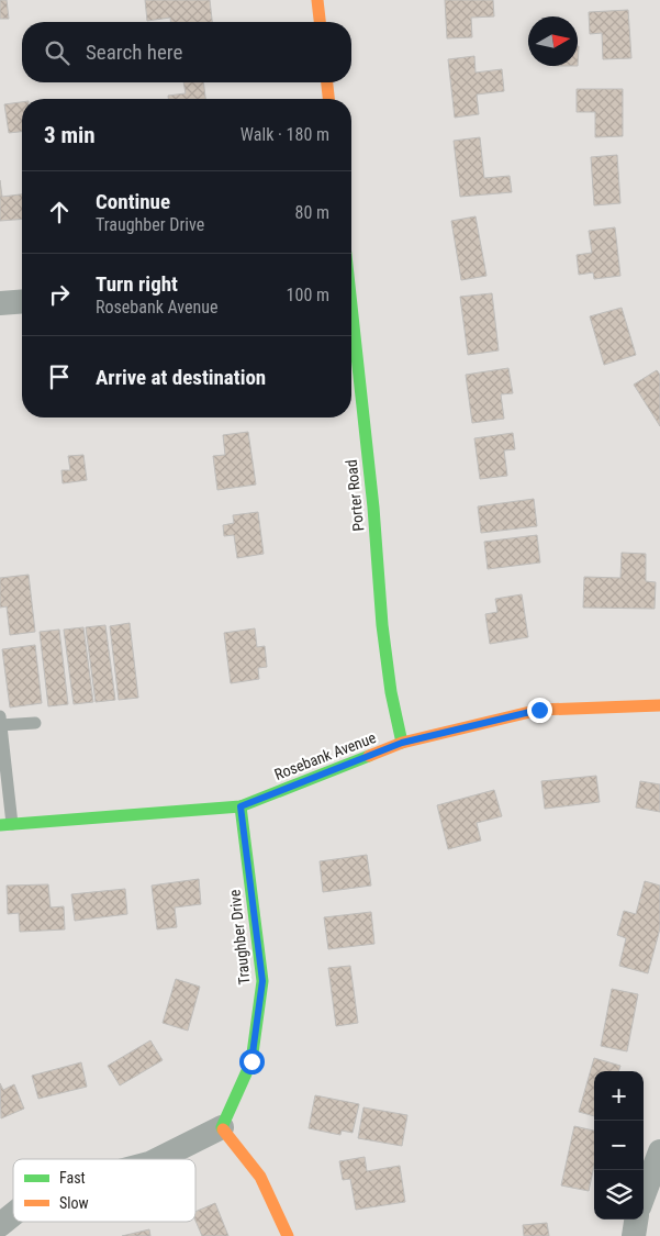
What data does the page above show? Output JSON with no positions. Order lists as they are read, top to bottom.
{
  "streets": {
    "street": ["Porter Road", "Rosebank Avenue", "Traughber Drive"]
  },
  "crossings": [
    ["Porter Road", "Rosebank Avenue"],
    ["Rosebank Avenue", "Traughber Drive"]
  ],
  "legend": ["Fast", "Slow"],
  "north": "right",
  "page": {
    "search": "Search here",
    "heading": ["3 min", "Walk · 180 m"],
    "list": [
      ["Continue", "Traughber Drive", "80 m"],
      ["Turn right", "Rosebank Avenue", "100 m"],
      "Arrive at destination"
    ],
    "map_buttons": ["+", "−"]
  }
}
